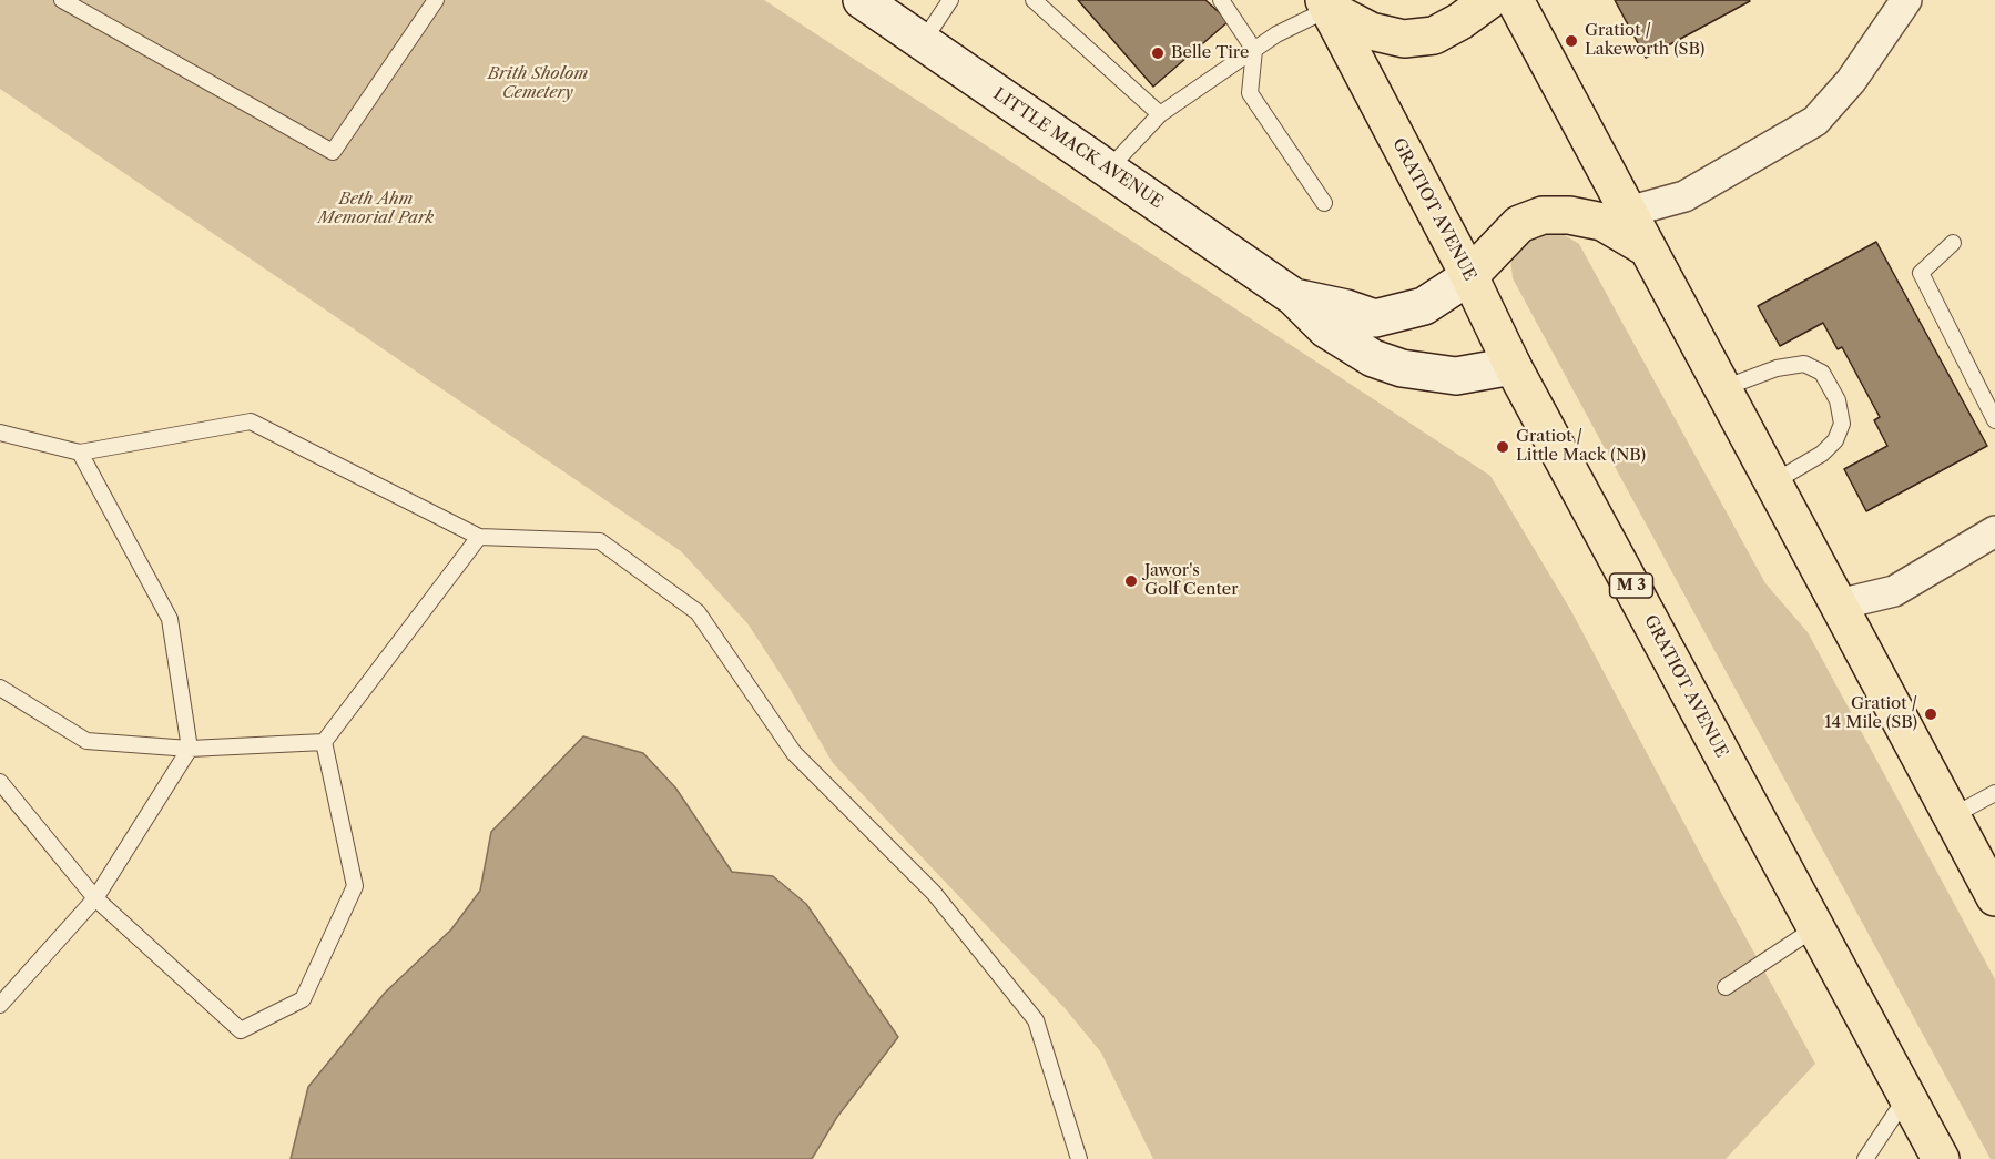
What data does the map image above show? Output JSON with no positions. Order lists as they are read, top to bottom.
{
  "streets": {
    "main road": ["LITTLE MACK AVENUE", "GRATIOT AVENUE", "M 3"]
  },
  "crossings": [
    ["LITTLE MACK AVENUE", "GRATIOT AVENUE"]
  ],
  "parks": ["Brith Sholom Cemetery", "Beth Ahm Memorial Park"],
  "places": [
    "Gratiot / Lakeworth (SB)",
    "Belle Tire",
    "Gratiot / Little Mack (NB)",
    "Jawor's Golf Center",
    "Gratiot / 14 Mile (SB)"
  ]
}
